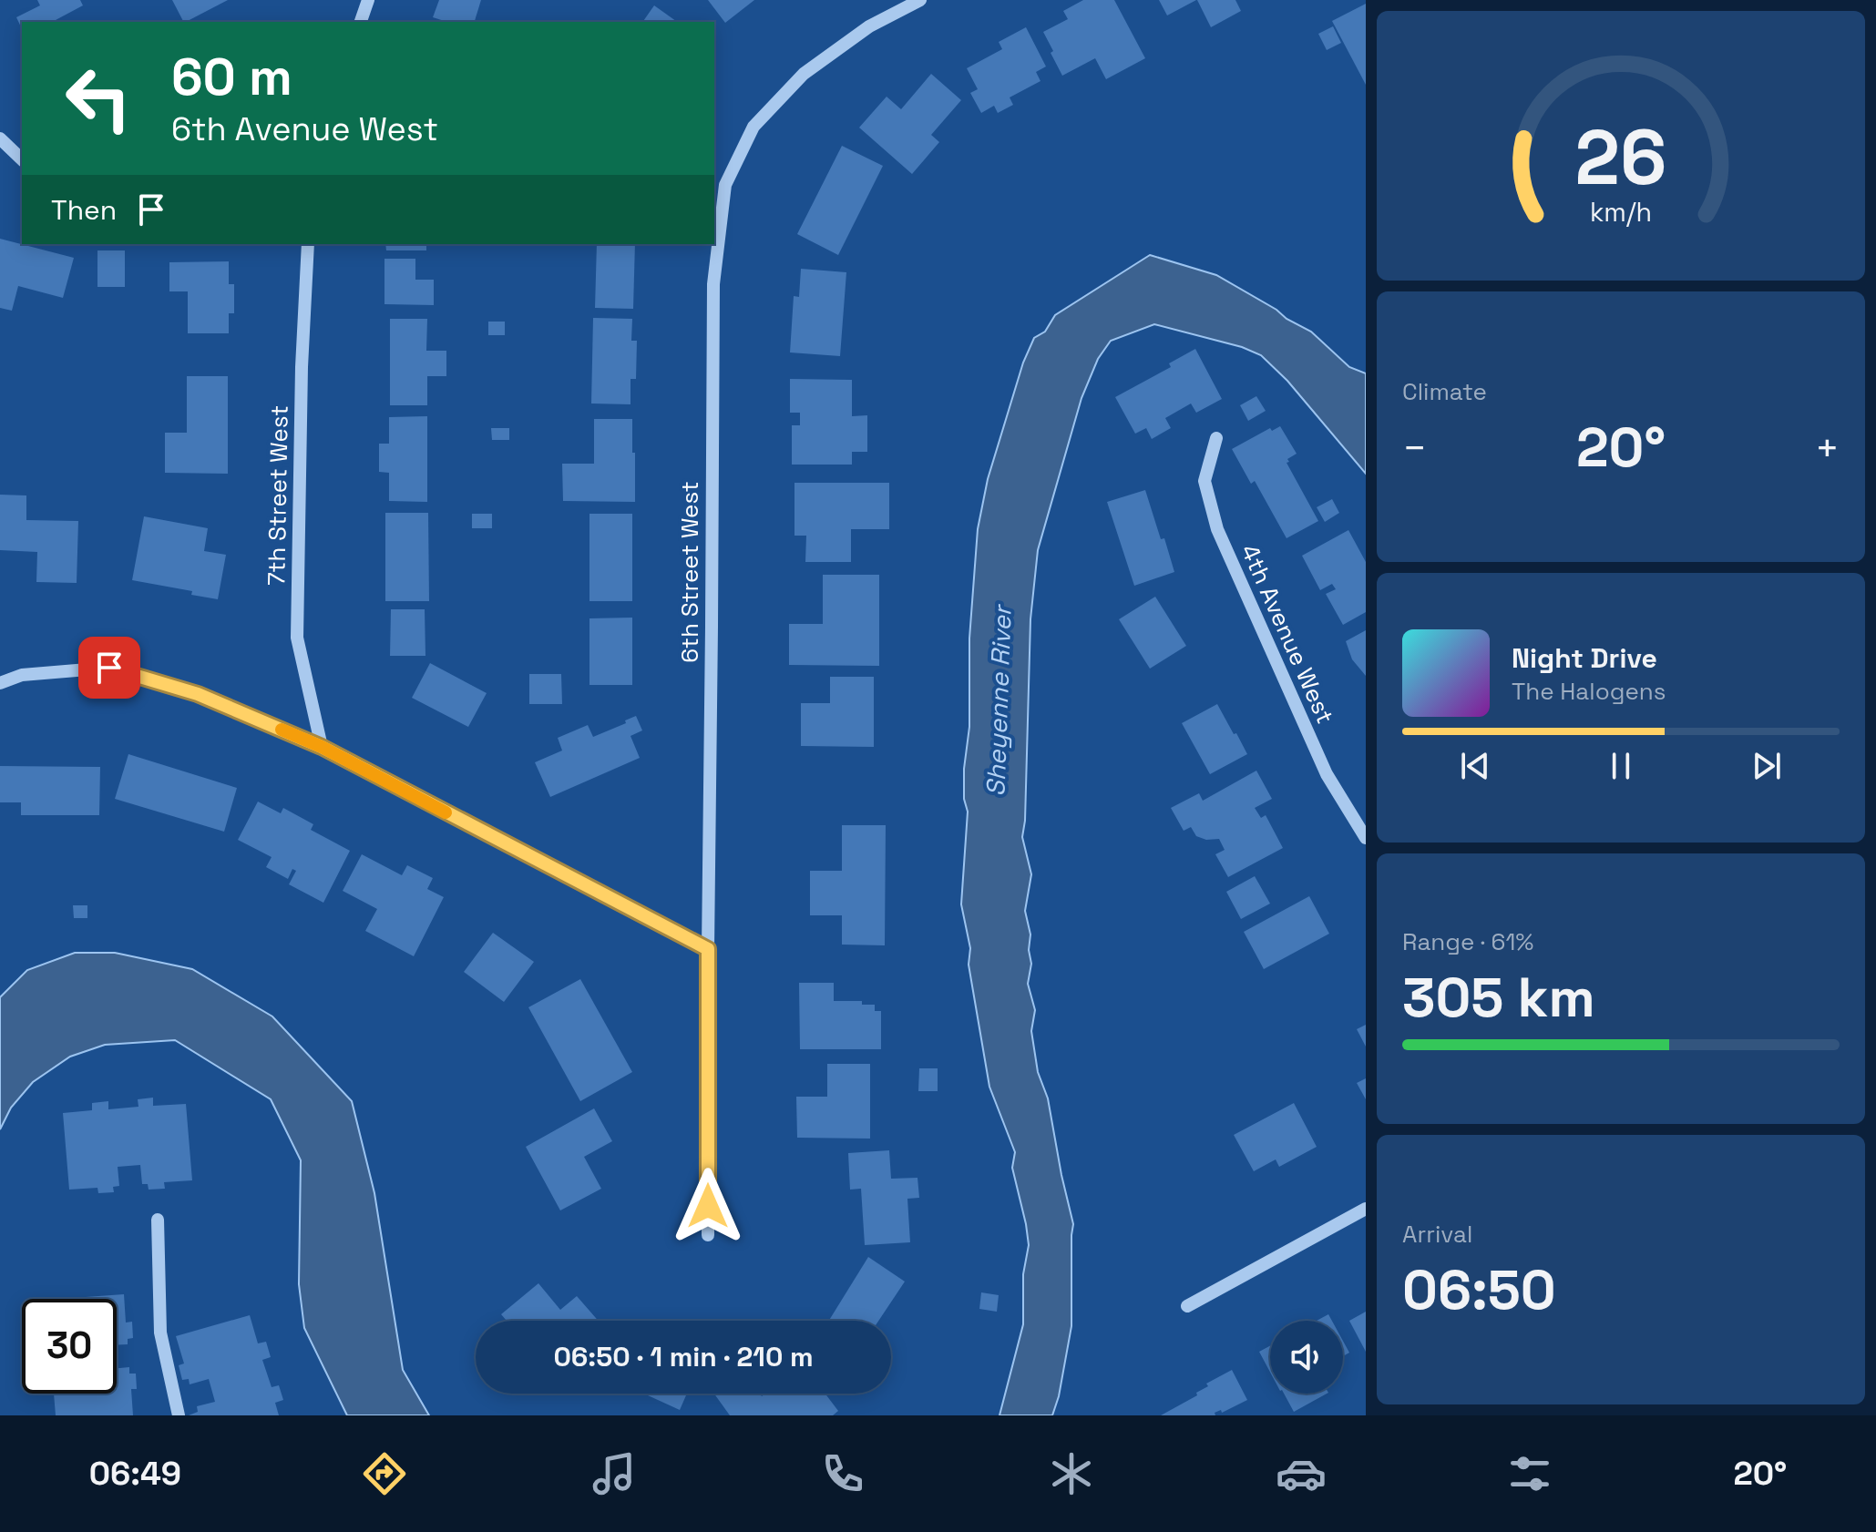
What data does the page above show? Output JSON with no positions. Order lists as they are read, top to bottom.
{
  "streets": {
    "street": ["7th Street West", "6th Street West", "4th Avenue West"]
  },
  "water": ["Sheyenne River"],
  "page": {
    "turn": ["60 m", "6th Avenue West"],
    "then": "Then",
    "tile": [
      "Climate",
      ["Range · 61%", "305 km"],
      ["Arrival", "06:50"]
    ],
    "heat": ["−", "20°", "+"],
    "song": ["Night Drive", "The Halogens"],
    "limit": "30",
    "trip": "06:50 · 1 min · 210 m",
    "tabs": ["06:49", "20°"],
    "gauge": ["26", "km/h"]
  }
}
